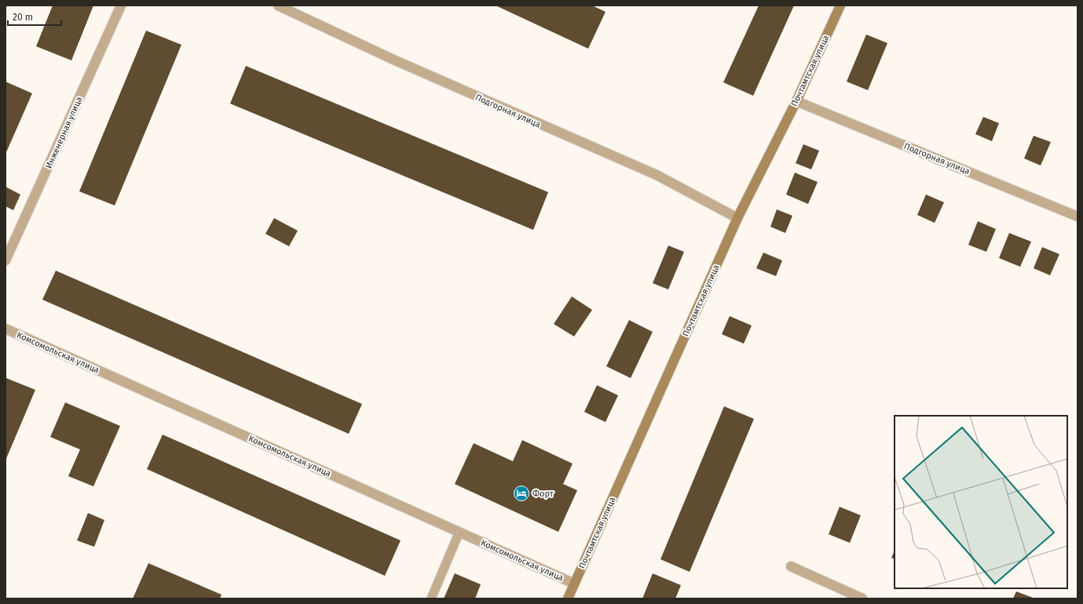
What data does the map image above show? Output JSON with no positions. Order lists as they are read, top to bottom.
{
  "streets": {
    "street": [
      "Почтамтская улица",
      "Подгорная улица",
      "Инженерная улица",
      "Комсомольская улица"
    ]
  },
  "crossings": [
    ["Почтамтская улица", "Подгорная улица"],
    ["Почтамтская улица", "Комсомольская улица"]
  ],
  "places": {
    "hotel": ["Форт"]
  },
  "scale_bar": "20 m"
}
